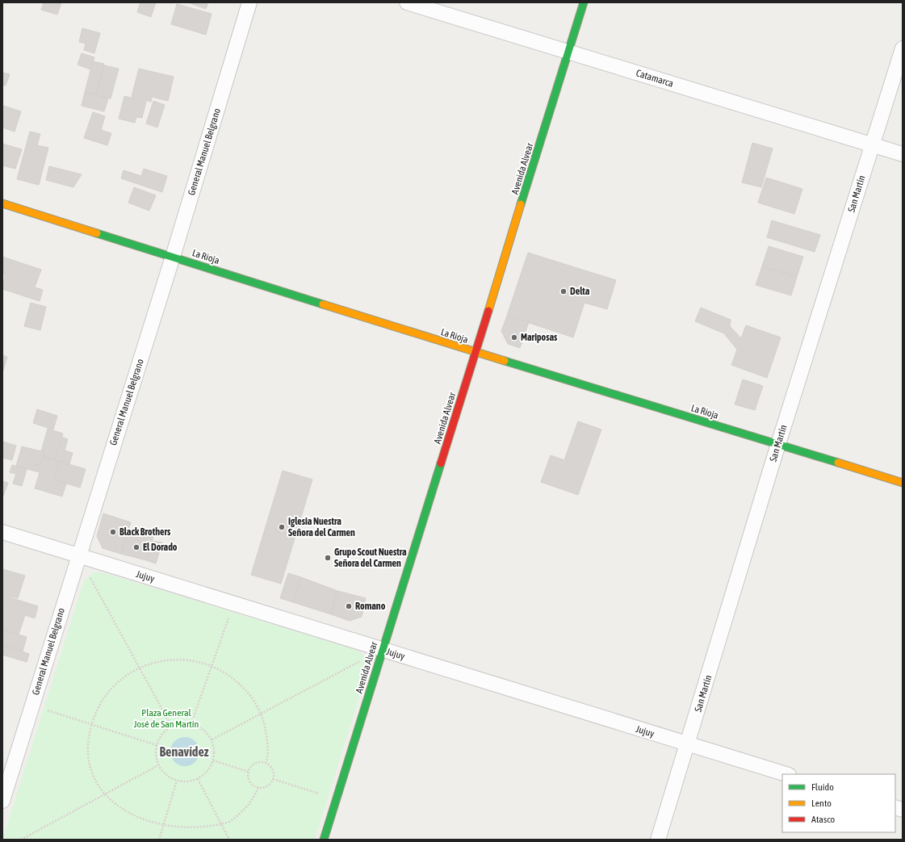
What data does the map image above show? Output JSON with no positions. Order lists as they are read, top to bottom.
{
  "streets": {
    "street": [
      "Catamarca",
      "General Manuel Belgrano",
      "Avenida Alvear",
      "San Martín",
      "La Rioja",
      "Jujuy"
    ]
  },
  "crossings": [
    ["Catamarca", "Avenida Alvear"],
    ["Catamarca", "San Martín"],
    ["General Manuel Belgrano", "La Rioja"],
    ["General Manuel Belgrano", "Jujuy"],
    ["Avenida Alvear", "La Rioja"],
    ["Avenida Alvear", "Jujuy"],
    ["San Martín", "La Rioja"],
    ["San Martín", "Jujuy"]
  ],
  "districts": ["Benavídez"],
  "parks": ["Plaza General José de San Martín"],
  "places": [
    "Delta",
    "Mariposas",
    "Iglesia Nuestra Señora del Carmen",
    "Black Brothers",
    "El Dorado",
    "Grupo Scout Nuestra Señora del Carmen",
    "Romano"
  ],
  "legend": ["Fluido", "Lento", "Atasco"]
}
